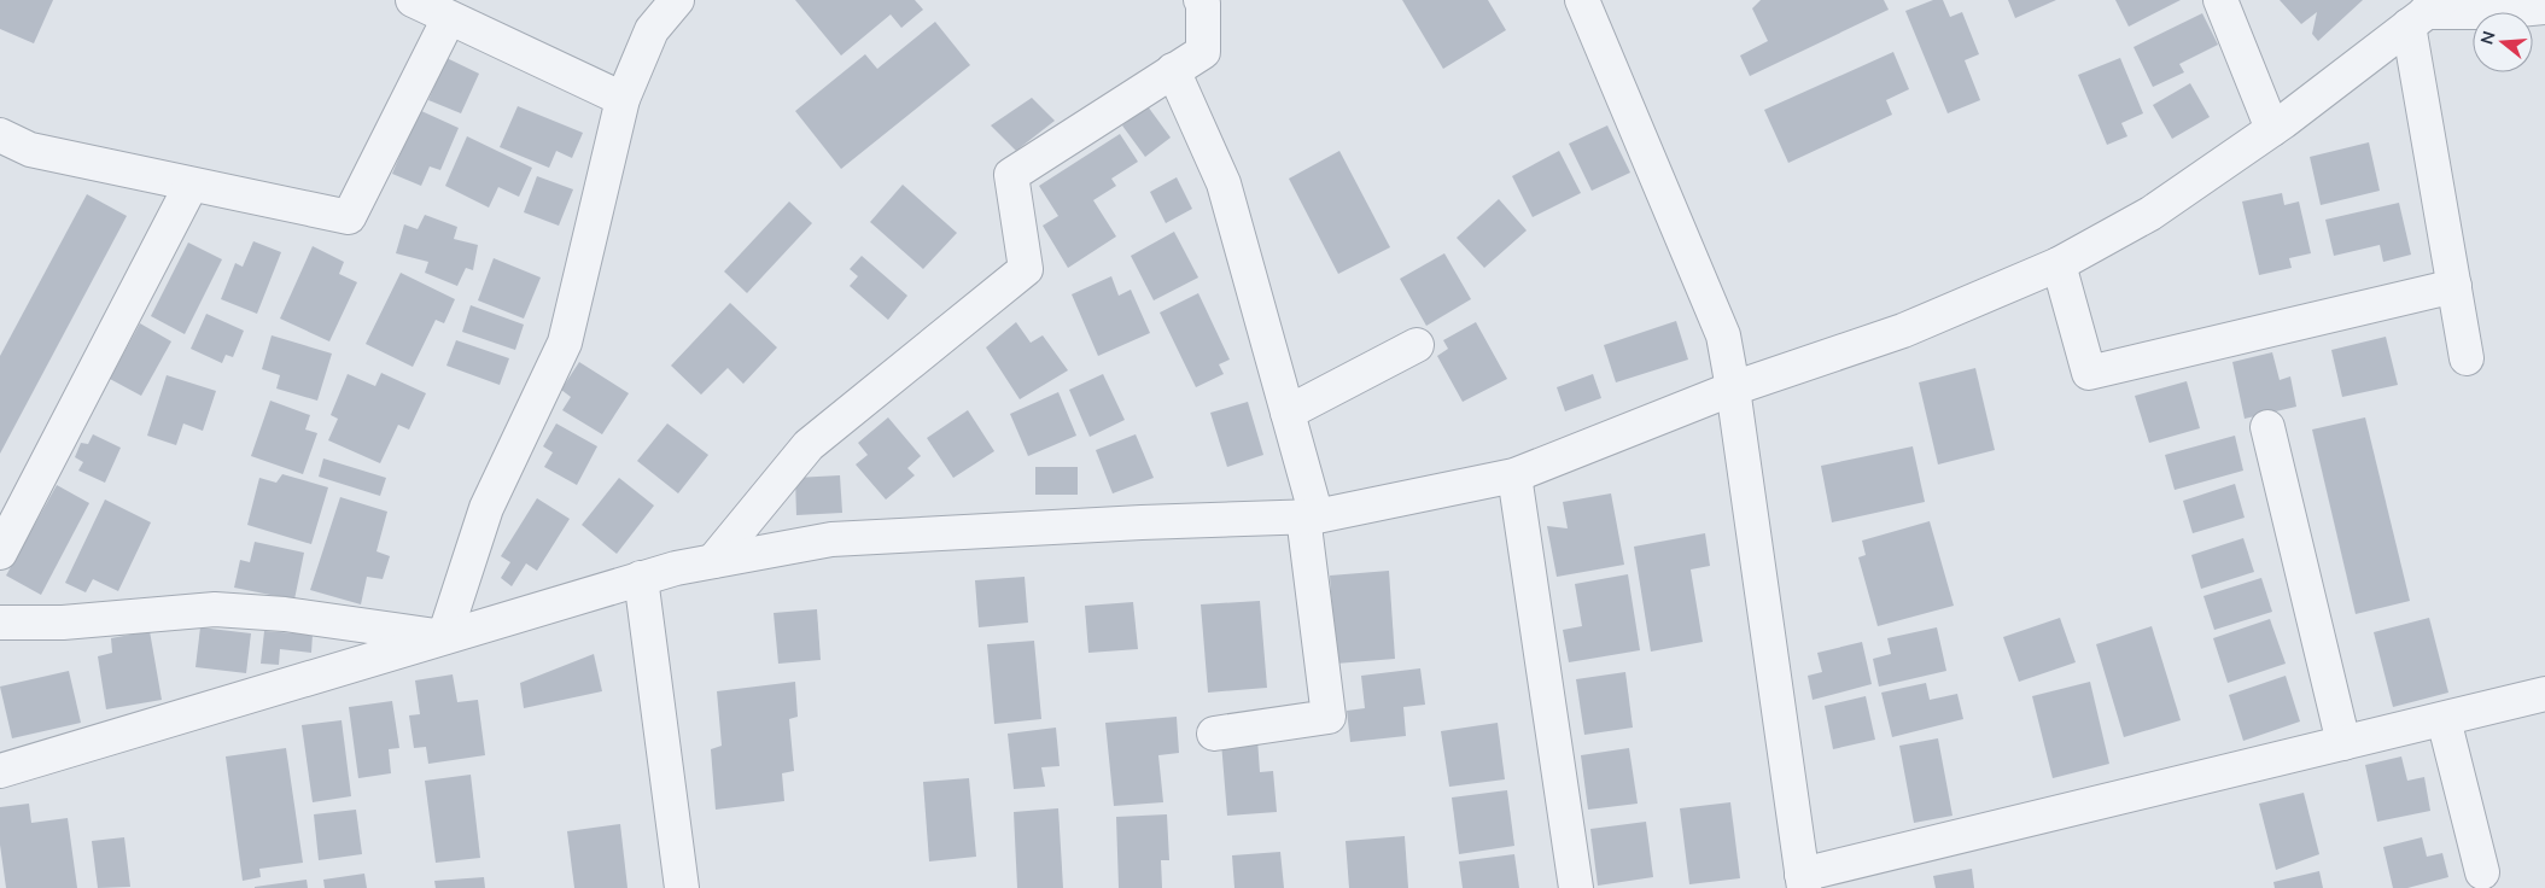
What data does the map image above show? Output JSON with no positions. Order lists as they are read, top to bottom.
{
  "north": "left"
}
